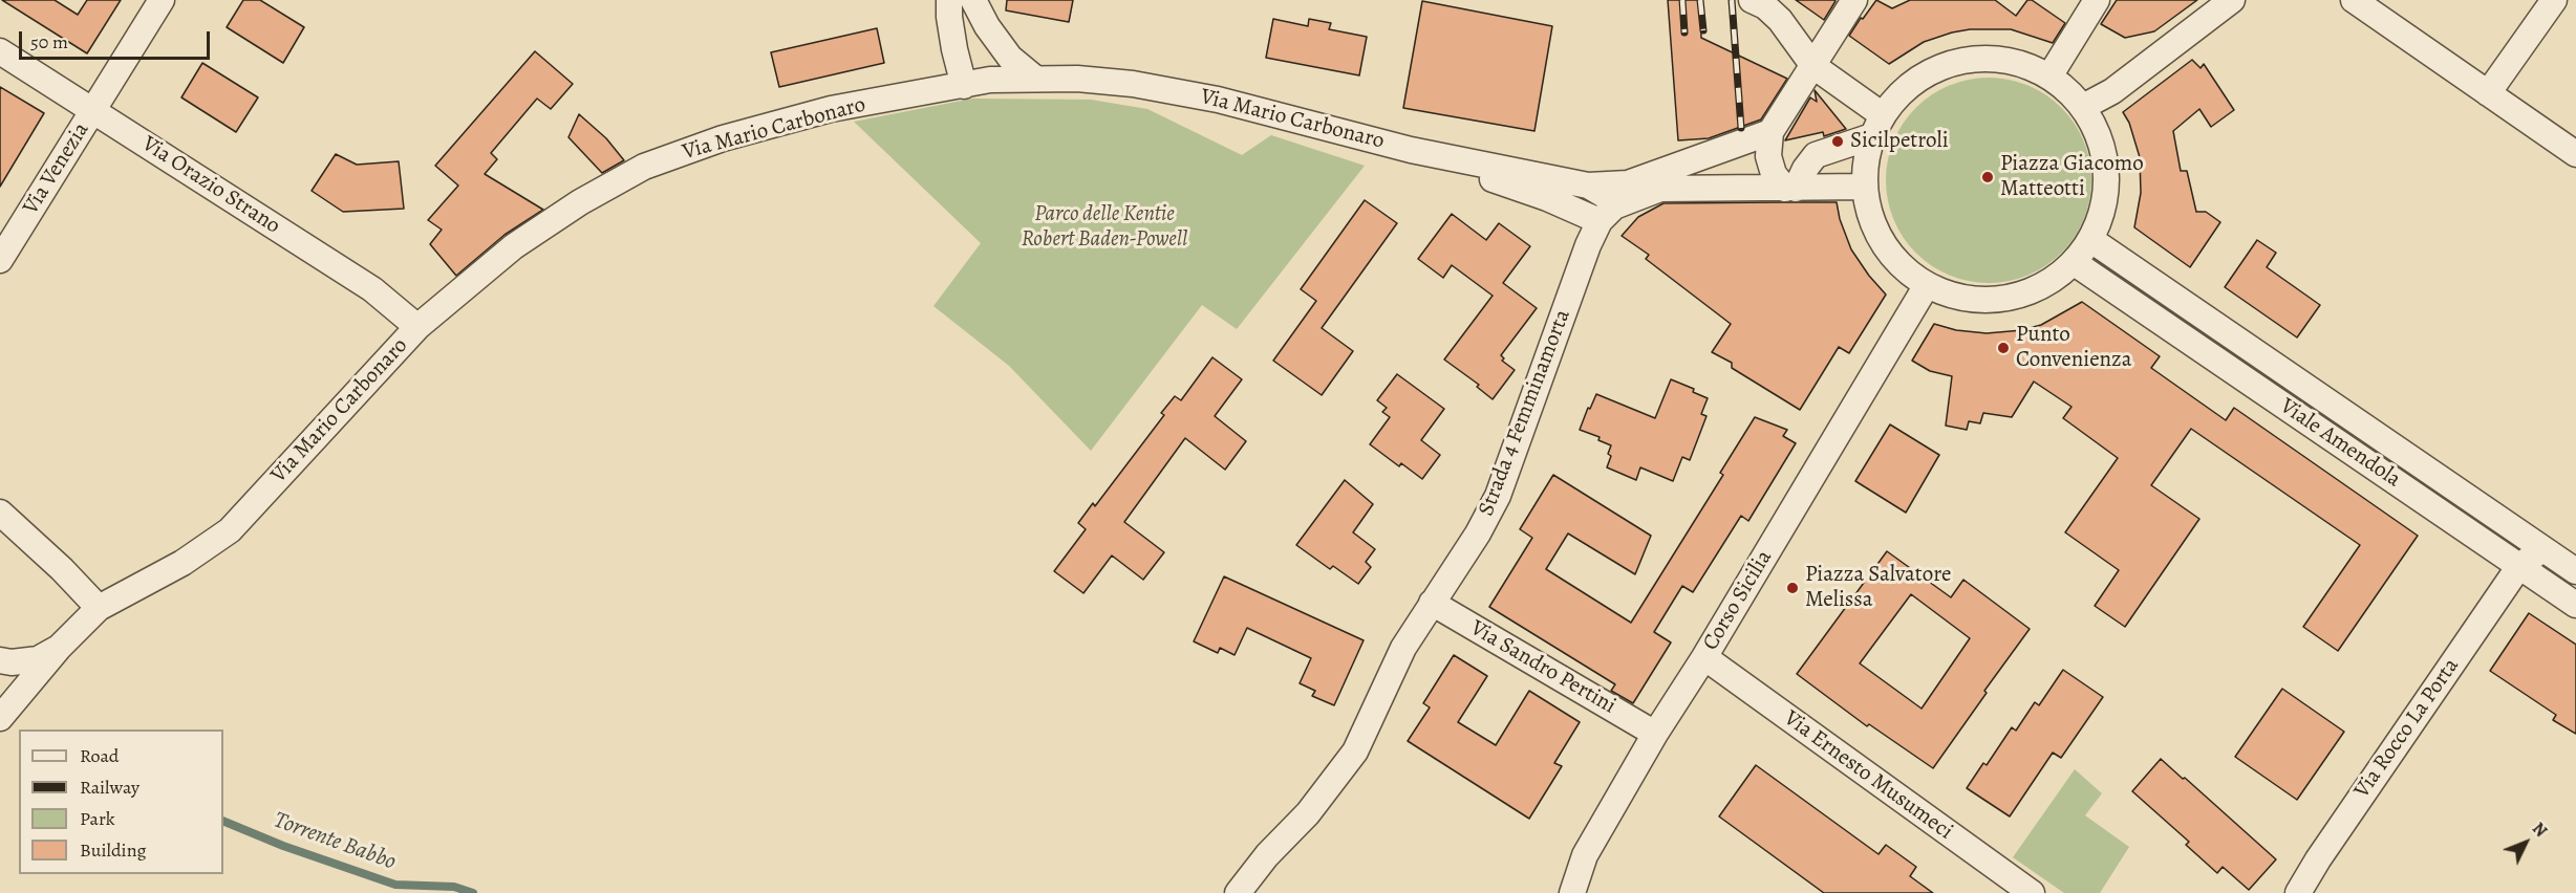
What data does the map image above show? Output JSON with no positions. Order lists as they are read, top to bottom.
{
  "streets": {
    "street": [
      "Via Mario Carbonaro",
      "Via Venezia",
      "Via Orazio Strano",
      "Strada 4 Femminamorta",
      "Viale Amendola",
      "Corso Sicilia",
      "Via Sandro Pertini",
      "Via Rocco La Porta",
      "Via Ernesto Musumeci"
    ]
  },
  "crossings": [
    ["Via Mario Carbonaro", "Via Orazio Strano"],
    ["Via Venezia", "Via Orazio Strano"],
    ["Strada 4 Femminamorta", "Via Sandro Pertini"],
    ["Viale Amendola", "Via Rocco La Porta"],
    ["Corso Sicilia", "Via Sandro Pertini"],
    ["Corso Sicilia", "Via Ernesto Musumeci"]
  ],
  "water": ["Torrente Babbo"],
  "parks": ["Parco delle Kentie Robert Baden-Powell"],
  "places": [
    "Sicilpetroli",
    "Piazza Giacomo Matteotti",
    "Punto Convenienza",
    "Piazza Salvatore Melissa"
  ],
  "legend": [
    "Road",
    "Railway",
    "Park",
    "Building"
  ],
  "scale_bar": "50 m",
  "north": "top right"
}
